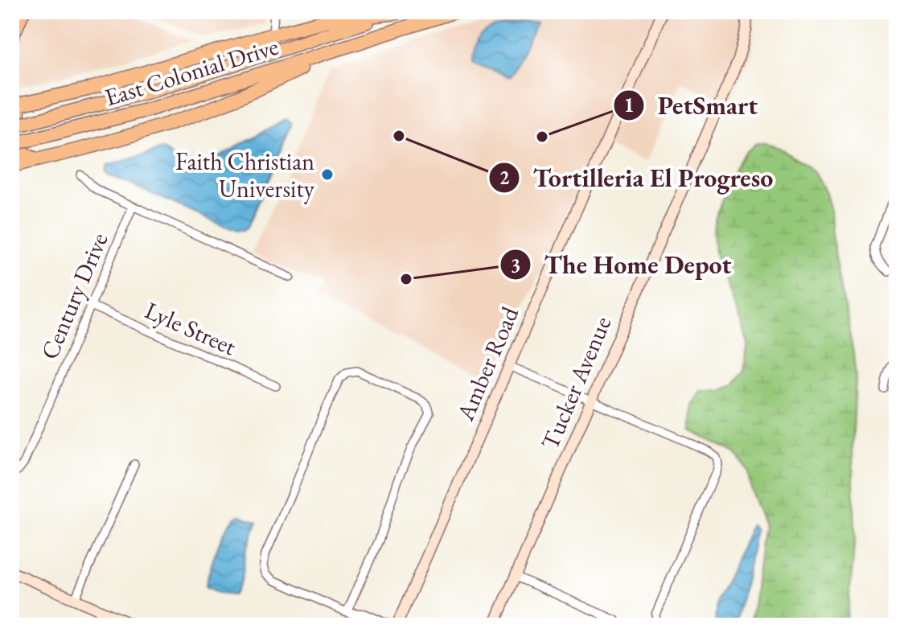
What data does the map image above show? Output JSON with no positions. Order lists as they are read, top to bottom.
{
  "streets": {
    "highway": ["East Colonial Drive"],
    "street": [
      "Century Drive",
      "Lyle Street",
      "Amber Road",
      "Tucker Avenue"
    ]
  },
  "crossings": [
    ["Century Drive", "Lyle Street"]
  ],
  "places": [
    "Tortilleria El Progreso",
    "PetSmart",
    "Faith Christian University",
    "The Home Depot"
  ]
}
